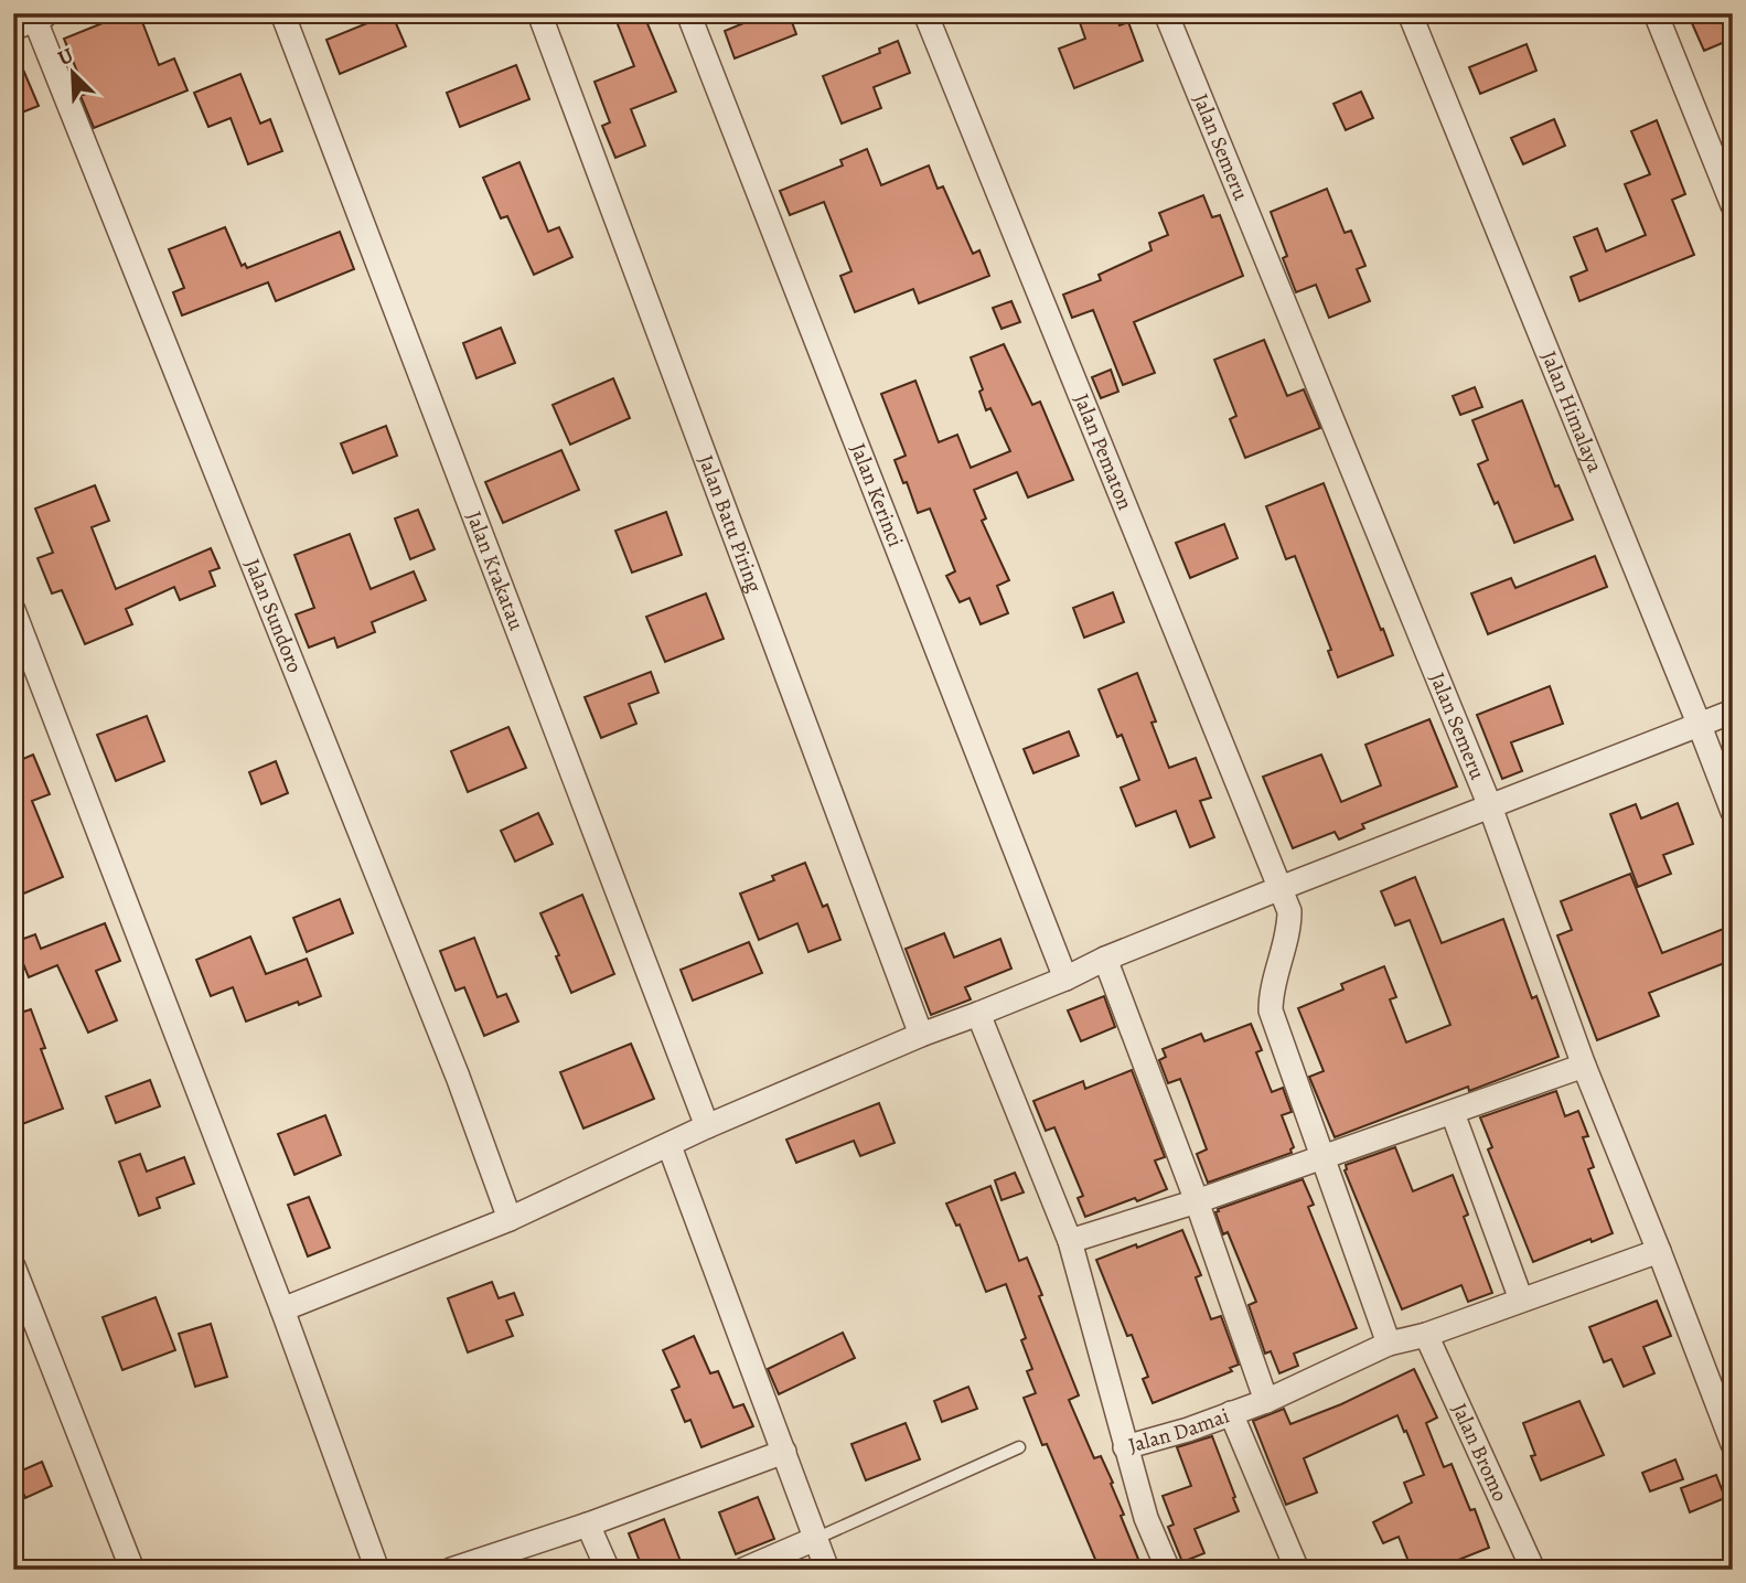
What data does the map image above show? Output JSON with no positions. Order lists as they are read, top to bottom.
{
  "streets": {
    "street": [
      "Jalan Semeru",
      "Jalan Himalaya",
      "Jalan Pematon",
      "Jalan Kerinci",
      "Jalan Batu Piring",
      "Jalan Krakatau",
      "Jalan Sundoro",
      "Jalan Damai",
      "Jalan Bromo"
    ]
  },
  "crossings": [
    ["Jalan Semeru", "Jalan Damai"],
    ["Jalan Pematon", "Jalan Damai"],
    ["Jalan Damai", "Jalan Bromo"]
  ],
  "north": "top left"
}
